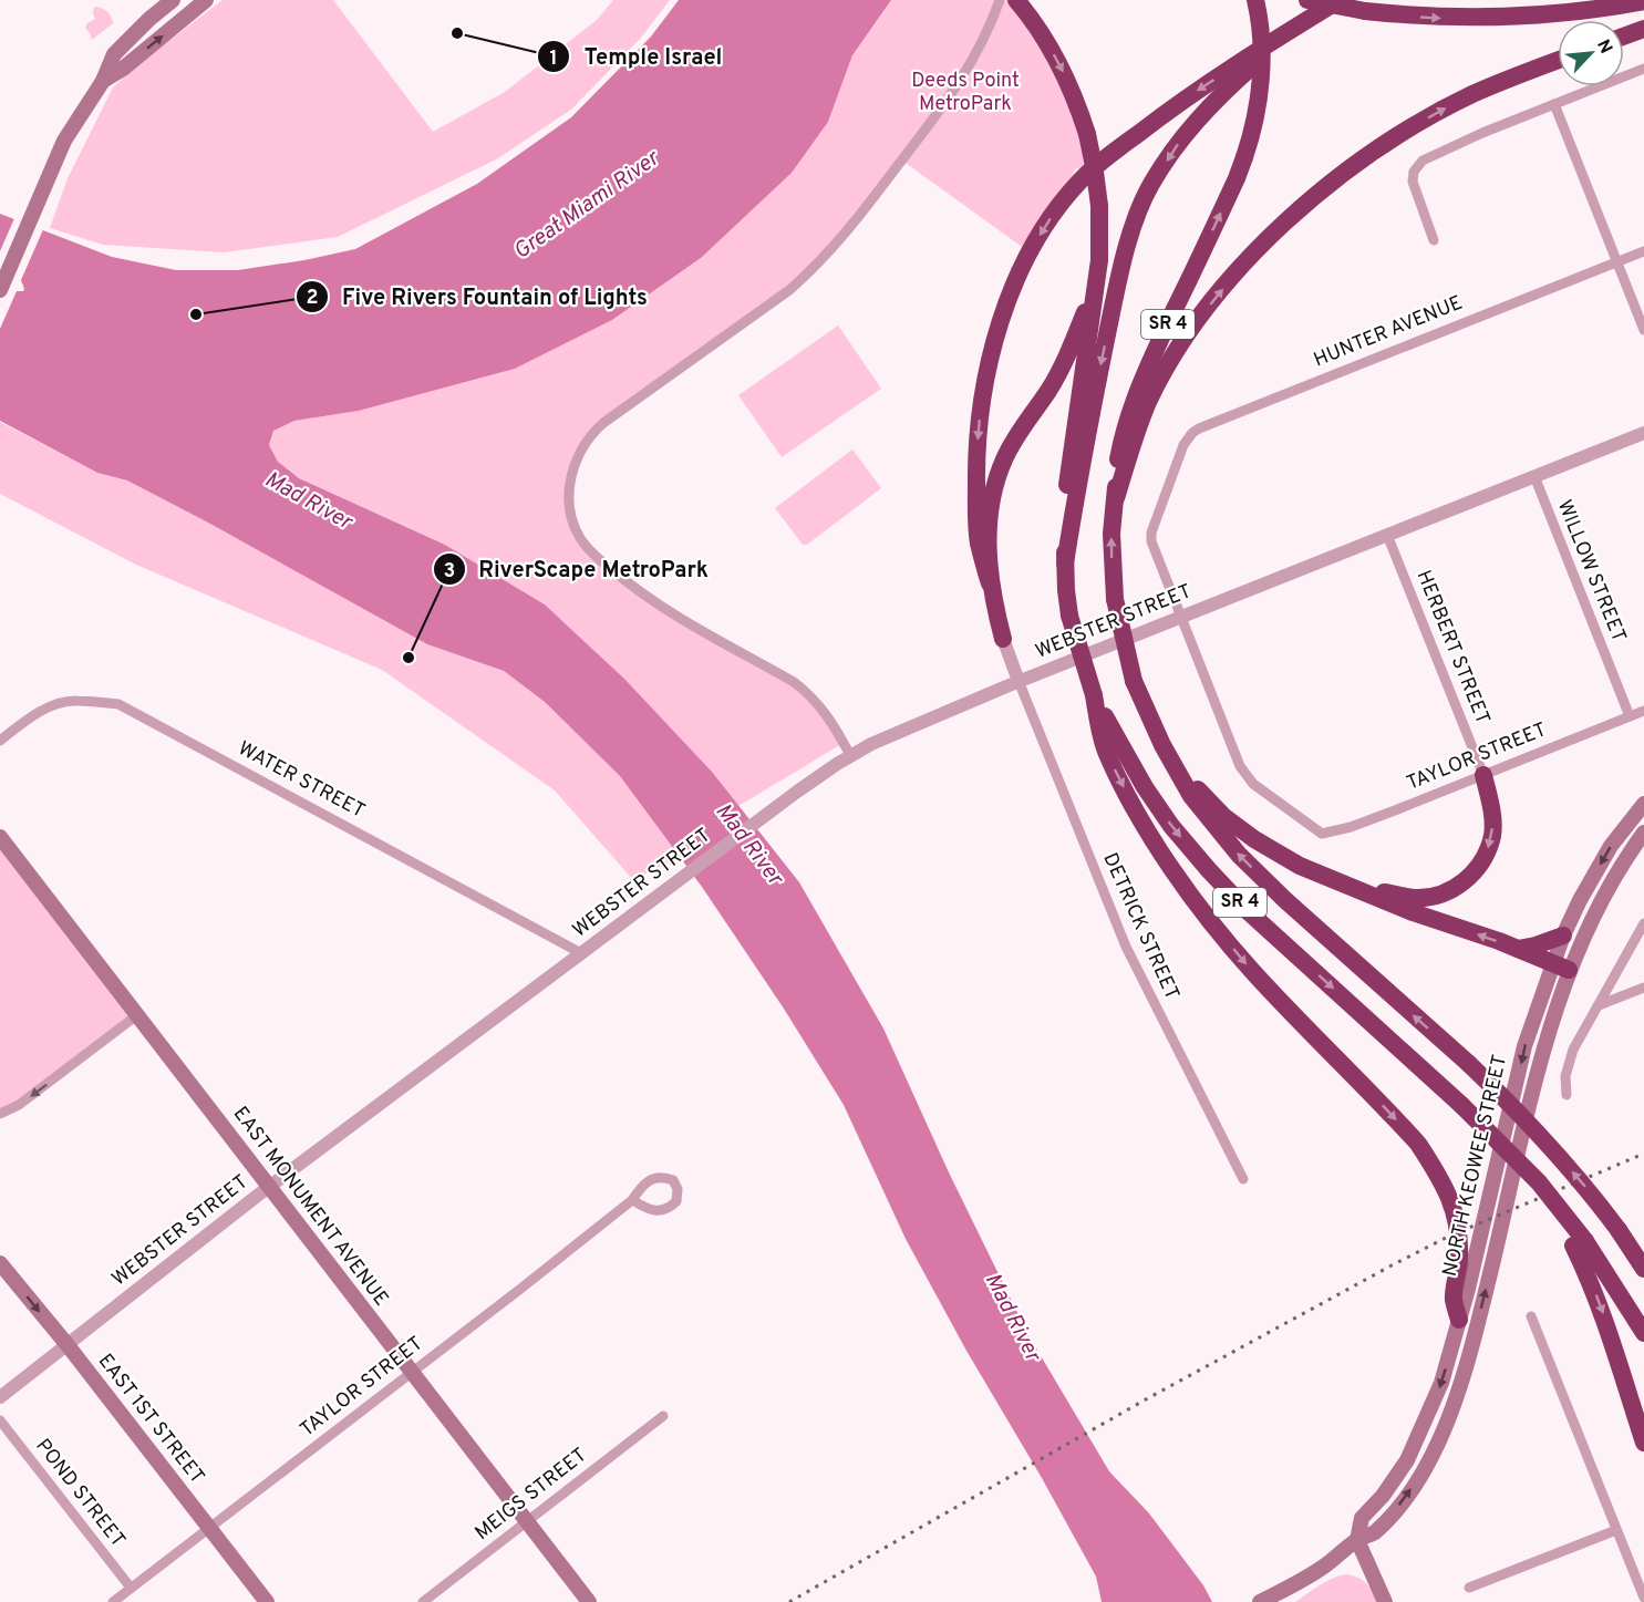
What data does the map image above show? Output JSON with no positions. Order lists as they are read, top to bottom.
{
  "streets": {
    "highway": ["SR 4"],
    "main road": ["NORTH KEOWEE STREET", "EAST MONUMENT AVENUE", "EAST 1ST STREET"],
    "street": [
      "HUNTER AVENUE",
      "WILLOW STREET",
      "WEBSTER STREET",
      "HERBERT STREET",
      "TAYLOR STREET",
      "WATER STREET",
      "DETRICK STREET",
      "POND STREET",
      "MEIGS STREET"
    ]
  },
  "crossings": [
    ["HUNTER AVENUE", "WEBSTER STREET"],
    ["HUNTER AVENUE", "TAYLOR STREET"],
    ["WILLOW STREET", "WEBSTER STREET"],
    ["WILLOW STREET", "TAYLOR STREET"],
    ["WEBSTER STREET", "HERBERT STREET"],
    ["WEBSTER STREET", "WATER STREET"],
    ["WEBSTER STREET", "DETRICK STREET"],
    ["WEBSTER STREET", "EAST MONUMENT AVENUE"],
    ["WEBSTER STREET", "EAST 1ST STREET"],
    ["HERBERT STREET", "TAYLOR STREET"],
    ["TAYLOR STREET", "EAST MONUMENT AVENUE"],
    ["TAYLOR STREET", "EAST 1ST STREET"],
    ["TAYLOR STREET", "POND STREET"],
    ["EAST MONUMENT AVENUE", "MEIGS STREET"]
  ],
  "water": ["Great Miami River", "Mad River"],
  "parks": ["Deeds Point MetroPark"],
  "places": ["Temple Israel", "Five Rivers Fountain of Lights", "RiverScape MetroPark"],
  "north": "top right"
}
